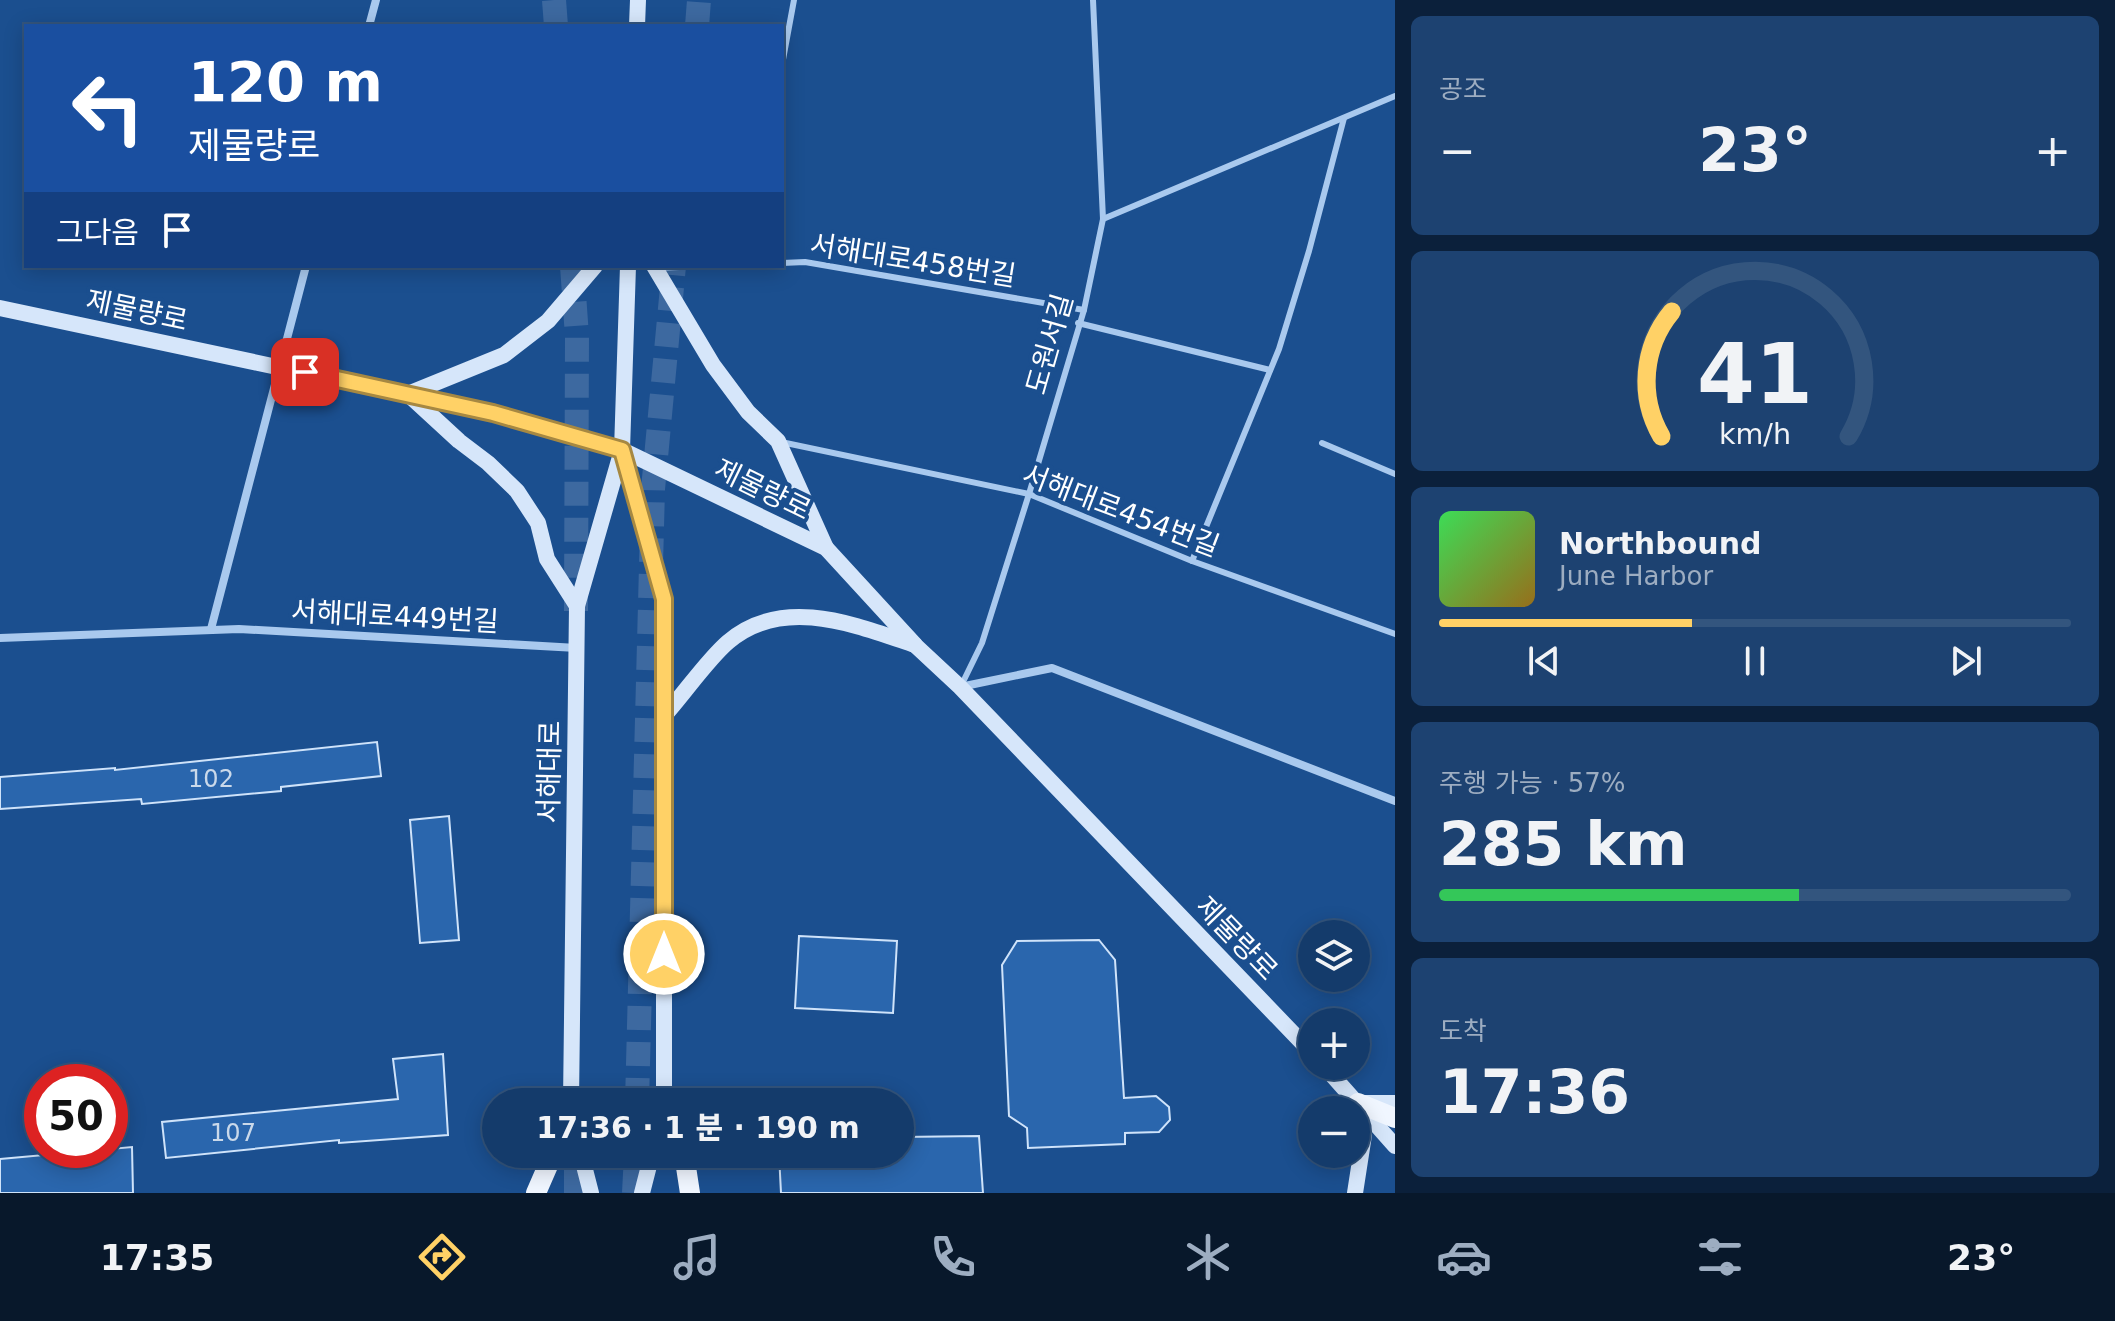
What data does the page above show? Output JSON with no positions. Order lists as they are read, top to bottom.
{
  "streets": {
    "main road": ["제물량로", "서해대로"],
    "street": ["서해대로449번길"],
    "lane": ["서해대로458번길", "도원서길", "서해대로454번길"]
  },
  "crossings": [
    ["서해대로458번길", "도원서길"],
    ["제물량로", "도원서길"],
    ["제물량로", "서해대로"],
    ["도원서길", "서해대로454번길"],
    ["서해대로449번길", "서해대로"]
  ],
  "house_numbers": ["102", "107"],
  "page": {
    "tile": [
      "공조",
      ["주행 가능 · 57%", "285 km"],
      ["도착", "17:36"]
    ],
    "turn": ["120 m", "제물량로"],
    "heat": ["−", "23°", "+"],
    "then": "그다음",
    "song": ["Northbound", "June Harbor"],
    "map_buttons": ["+", "−"],
    "limit": "50",
    "trip": "17:36 · 1 분 · 190 m",
    "tabs": ["17:35", "23°"],
    "gauge": ["41", "km/h"]
  }
}
